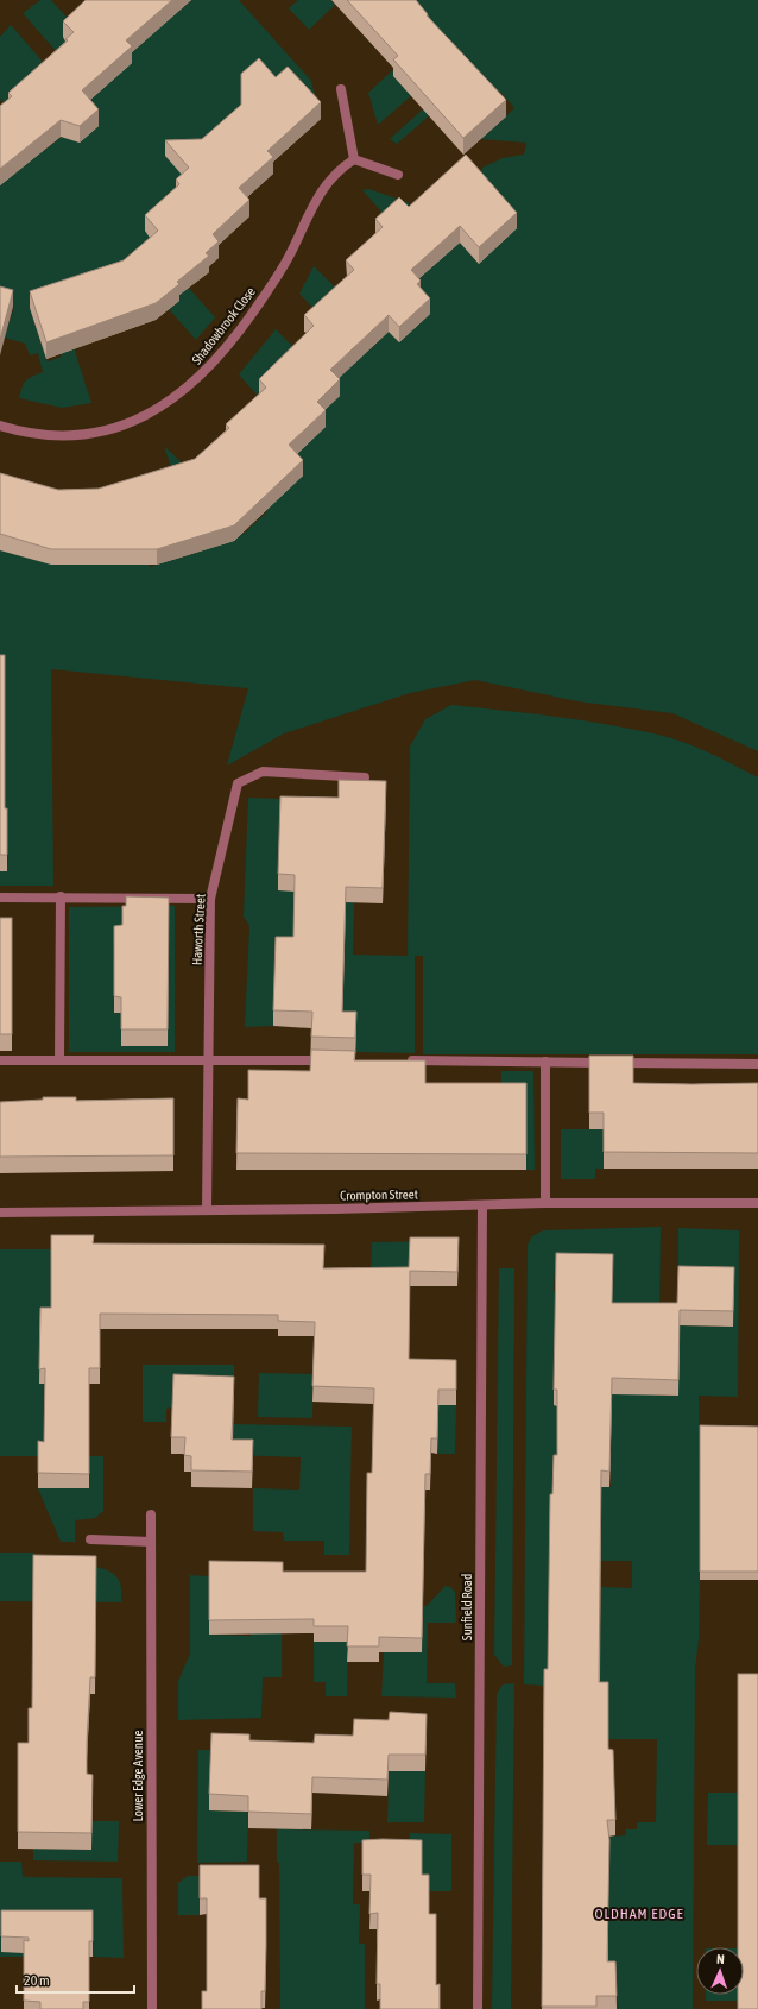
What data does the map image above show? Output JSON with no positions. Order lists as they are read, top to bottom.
{
  "streets": {
    "street": [
      "Shadowbrook Close",
      "Haworth Street",
      "Crompton Street",
      "Sunfield Road",
      "Lower Edge Avenue"
    ]
  },
  "crossings": [
    ["Haworth Street", "Crompton Street"],
    ["Crompton Street", "Sunfield Road"]
  ],
  "districts": ["OLDHAM EDGE"],
  "scale_bar": "20 m",
  "north": "top"
}
